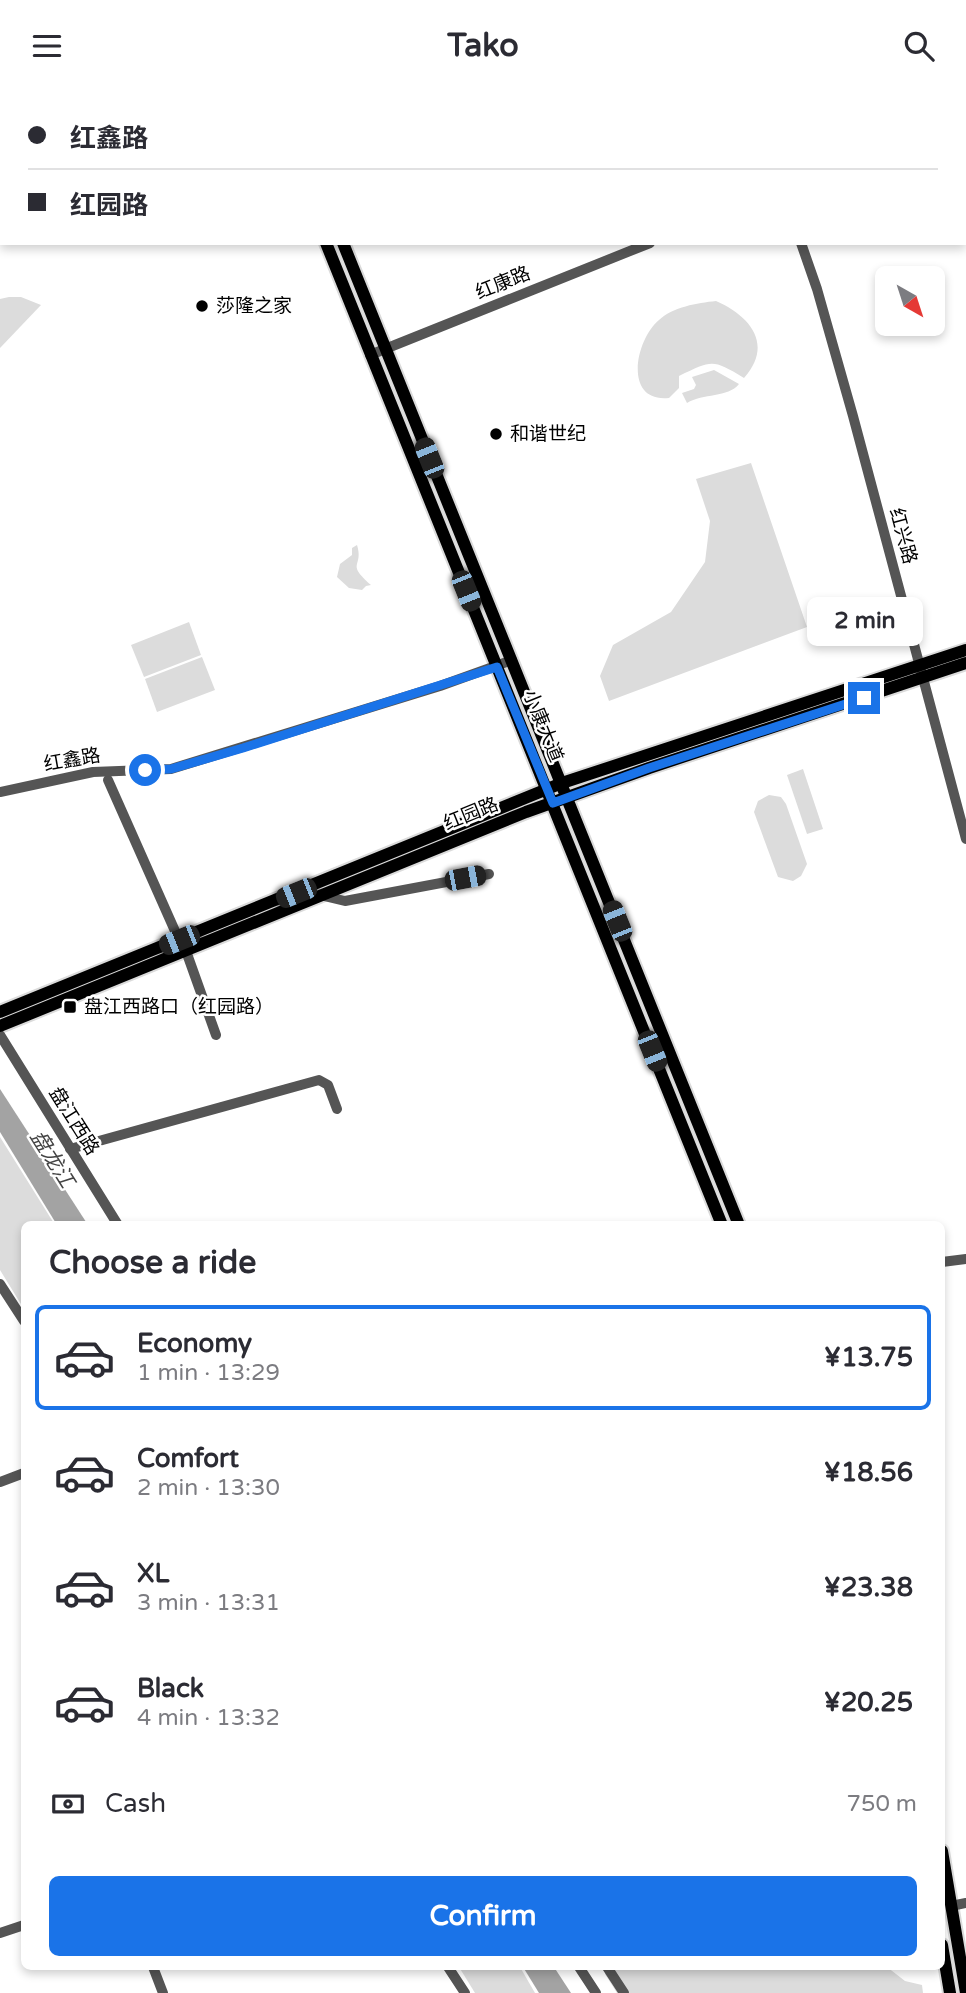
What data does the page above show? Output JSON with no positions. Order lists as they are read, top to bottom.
{
  "streets": {
    "main road": ["小康大道", "红园路"],
    "street": [
      "红康路",
      "红兴路",
      "红鑫路",
      "盘江西路"
    ]
  },
  "crossings": [
    ["红康路", "小康大道"],
    ["红兴路", "红园路"],
    ["小康大道", "红鑫路"],
    ["小康大道", "红园路"]
  ],
  "water": ["盘龙江"],
  "places": {
    "other": ["莎隆之家", "和谐世纪"],
    "transit": ["盘江西路口（红园路）"]
  },
  "north": "bottom right",
  "page": {
    "header": "Tako",
    "banner": ["红鑫路", "红园路"],
    "bubble": "2 min",
    "heading": "Choose a ride",
    "list": [
      {
        "name": "Economy",
        "note": "1 min · 13:29",
        "value": "¥13.75"
      },
      {
        "name": "Comfort",
        "note": "2 min · 13:30",
        "value": "¥18.56"
      },
      {
        "name": "XL",
        "note": "3 min · 13:31",
        "value": "¥23.38"
      },
      {
        "name": "Black",
        "note": "4 min · 13:32",
        "value": "¥20.25"
      }
    ],
    "pay": ["Cash", "750 m"],
    "buttons": "Confirm"
  }
}
